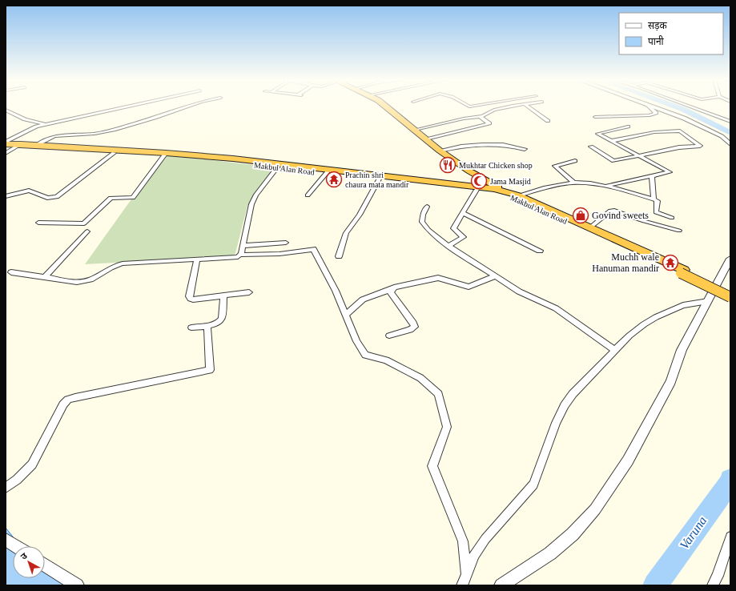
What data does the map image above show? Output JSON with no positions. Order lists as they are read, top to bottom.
{
  "streets": {
    "highway": ["Makbul Alan Road"]
  },
  "water": ["Varuna"],
  "places": {
    "restaurant": ["Mukhtar Chicken shop"],
    "temple": ["Prachin shri chaura mata mandir", "Muchh wale Hanuman mandir"],
    "mosque": ["Jama Masjid"],
    "shop": ["Govind sweets"]
  },
  "legend": ["सड़क", "पानी"],
  "north": "top left"
}
